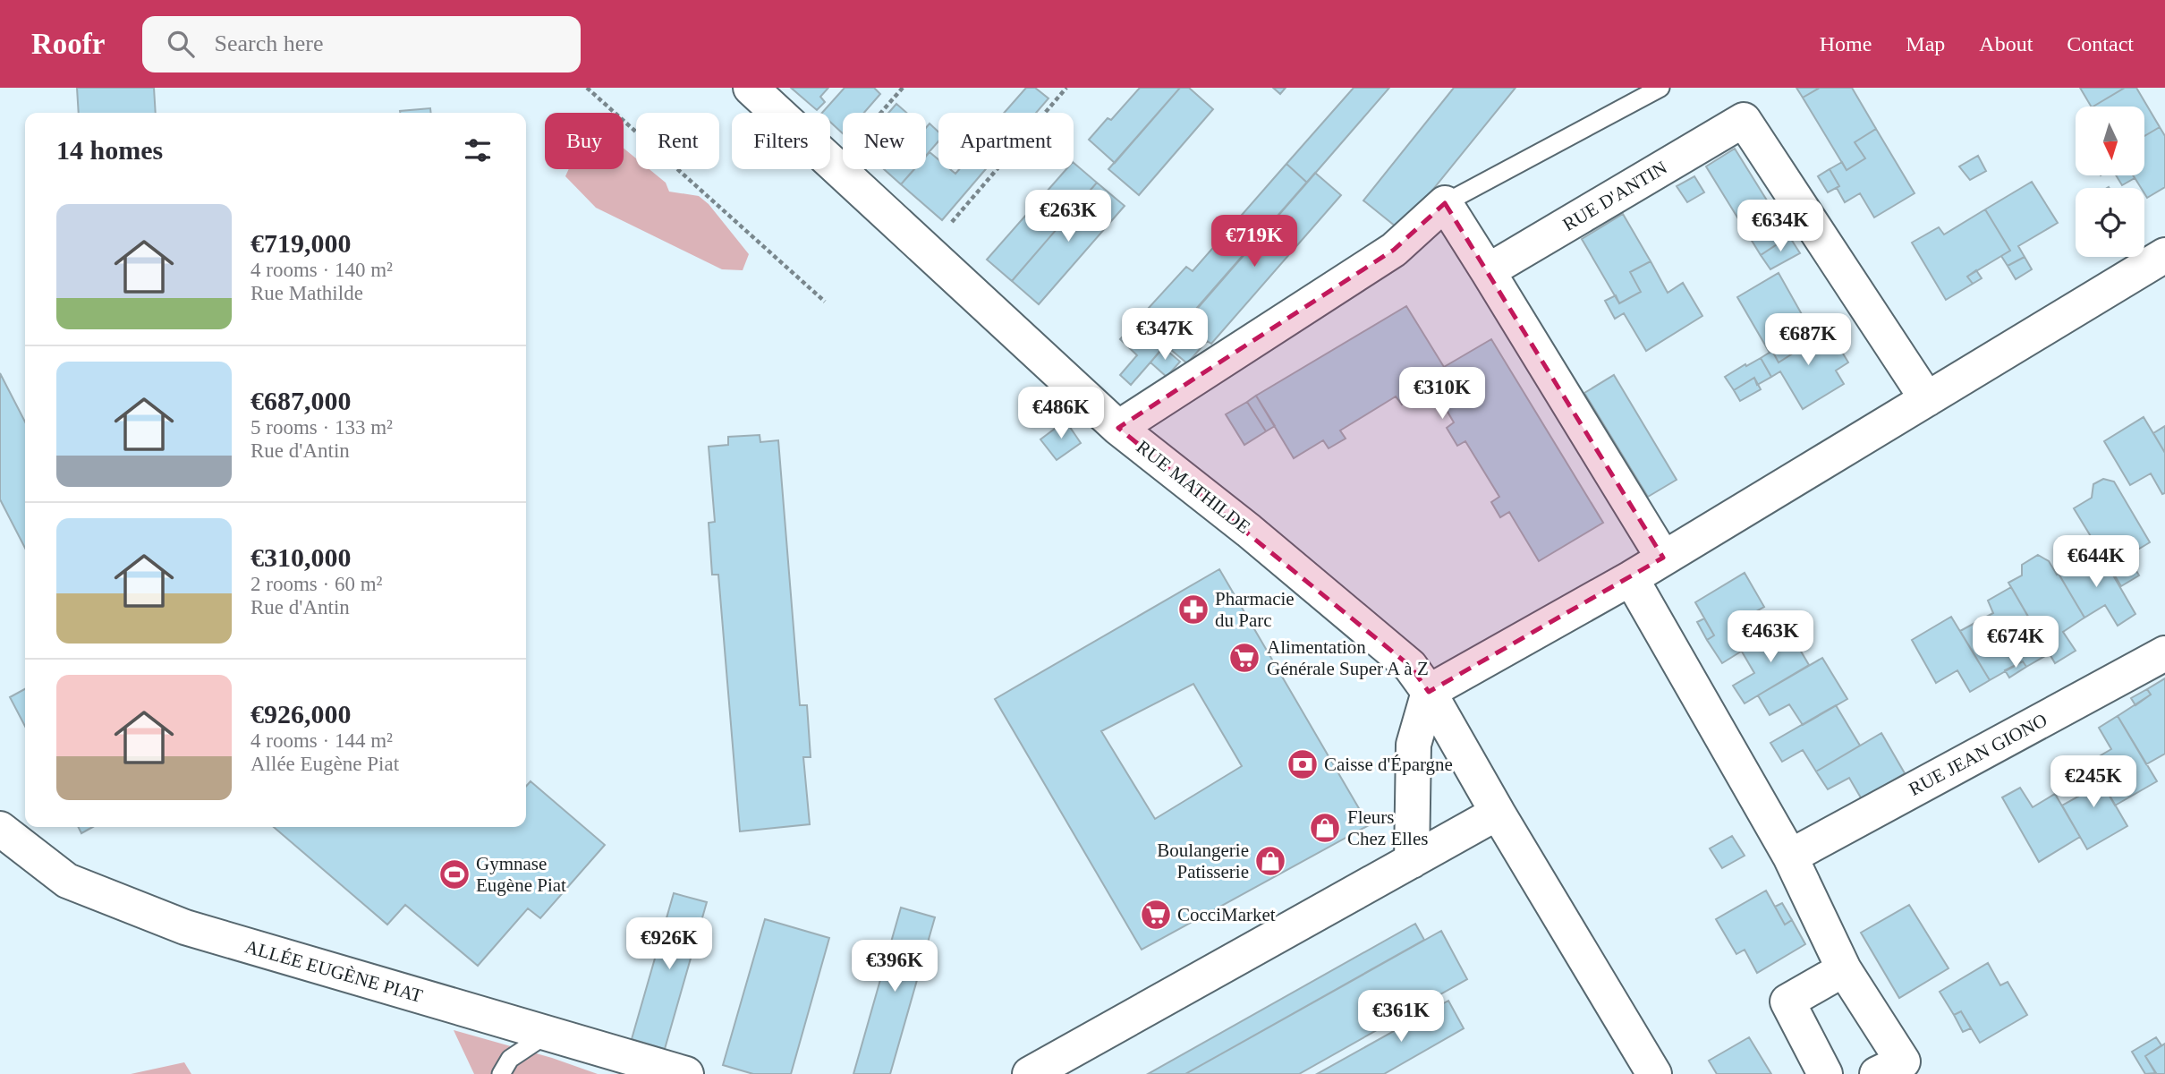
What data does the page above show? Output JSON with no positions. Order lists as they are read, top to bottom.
{
  "streets": {
    "street": [
      "RUE D'ANTIN",
      "RUE MATHILDE",
      "RUE JEAN GIONO",
      "ALLÉE EUGÈNE PIAT"
    ]
  },
  "places": {
    "pharmacy": ["Pharmacie du Parc"],
    "supermarket": ["Alimentation Générale Super A à Z", "CocciMarket"],
    "bank": ["Caisse d'Épargne"],
    "shop": ["Fleurs Chez Elles", "Boulangerie Patisserie"],
    "sports": ["Gymnase Eugène Piat"]
  },
  "north": "bottom",
  "page": {
    "header": "Roofr",
    "search": "Search here",
    "nav": [
      "Home",
      "Map",
      "About",
      "Contact"
    ],
    "chip": [
      "Buy",
      "Rent",
      "Filters",
      "New",
      "Apartment"
    ],
    "heading": "14 homes",
    "list": [
      {
        "name": "€719,000",
        "note": "4 rooms · 140 m² · Rue Mathilde"
      },
      {
        "name": "€687,000",
        "note": "5 rooms · 133 m² · Rue d'Antin"
      },
      {
        "name": "€310,000",
        "note": "2 rooms · 60 m² · Rue d'Antin"
      },
      {
        "name": "€926,000",
        "note": "4 rooms · 144 m² · Allée Eugène Piat"
      }
    ],
    "price": [
      "€263K",
      "€634K",
      "€719K",
      "€347K",
      "€687K",
      "€310K",
      "€486K",
      "€644K",
      "€463K",
      "€674K",
      "€245K",
      "€926K",
      "€396K",
      "€361K"
    ]
  }
}
